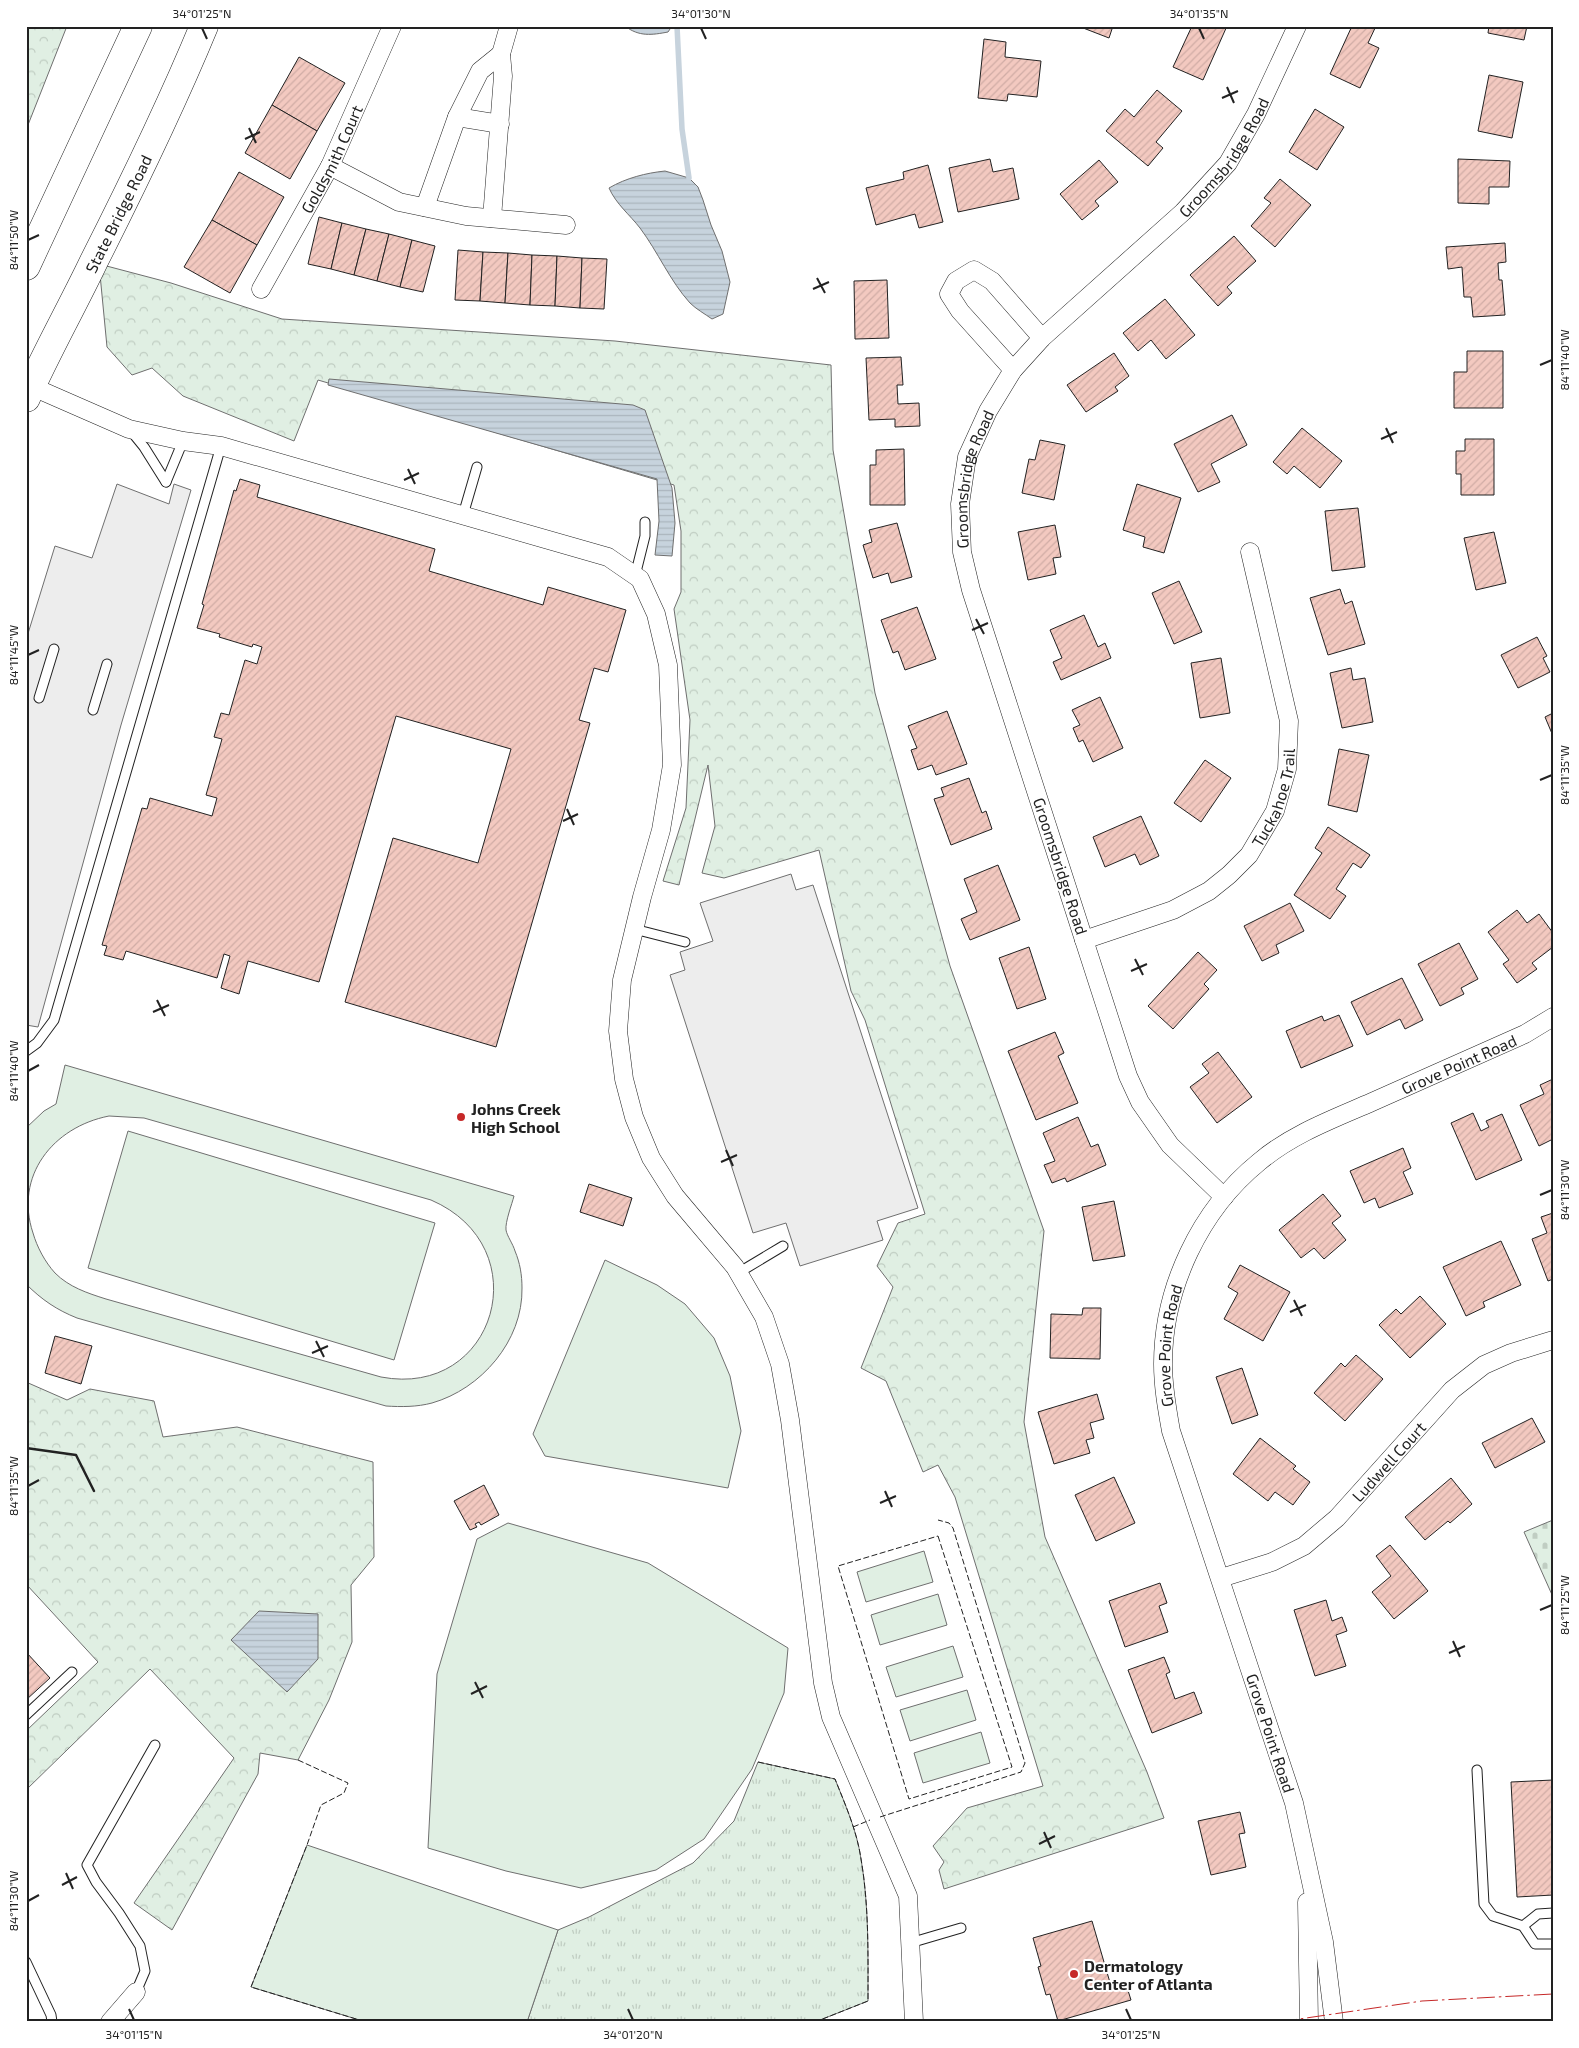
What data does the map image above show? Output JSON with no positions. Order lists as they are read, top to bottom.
{
  "streets": {
    "highway": ["State Bridge Road"],
    "street": [
      "Groomsbridge Road",
      "Goldsmith Court",
      "Tuckahoe Trail",
      "Grove Point Road",
      "Ludwell Court"
    ]
  },
  "crossings": [
    ["Groomsbridge Road", "Tuckahoe Trail"],
    ["Groomsbridge Road", "Grove Point Road"],
    ["Grove Point Road", "Ludwell Court"]
  ],
  "places": ["Johns Creek High School", "Dermatology Center of Atlanta"],
  "coordinates": [
    "34°01'25\"N",
    "34°01'30\"N",
    "34°01'35\"N",
    "84°11'50\"W",
    "84°11'40\"W",
    "84°11'45\"W",
    "84°11'35\"W",
    "84°11'30\"W",
    "84°11'25\"W",
    "34°01'15\"N",
    "34°01'20\"N"
  ]
}
